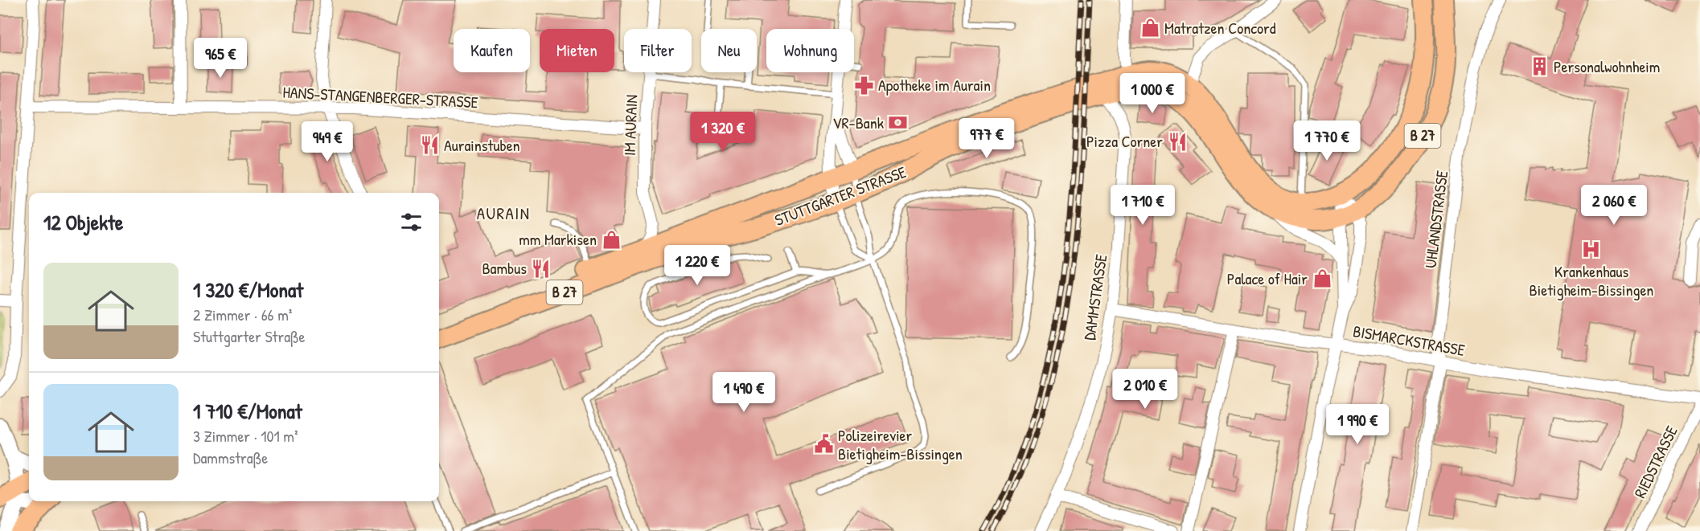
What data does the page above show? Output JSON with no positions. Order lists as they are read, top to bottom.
{
  "streets": {
    "main road": ["B 27", "STUTTGARTER STRASSE"],
    "street": [
      "HANS-STANGENBERGER-STRASSE",
      "IM AURAIN",
      "UHLANDSTRASSE",
      "DAMMSTRASSE",
      "BISMARCKSTRASSE",
      "RIEDSTRASSE"
    ]
  },
  "crossings": [
    ["HANS-STANGENBERGER-STRASSE", "IM AURAIN"],
    ["IM AURAIN", "STUTTGARTER STRASSE"],
    ["B 27", "STUTTGARTER STRASSE"],
    ["STUTTGARTER STRASSE", "DAMMSTRASSE"],
    ["UHLANDSTRASSE", "BISMARCKSTRASSE"],
    ["DAMMSTRASSE", "BISMARCKSTRASSE"]
  ],
  "districts": ["AURAIN"],
  "places": {
    "shop": ["Matratzen Concord", "mm Markisen", "Palace of Hair"],
    "building": ["Personalwohnheim"],
    "pharmacy": ["Apotheke im Aurain"],
    "bank": ["VR-Bank"],
    "restaurant": ["Pizza Corner", "Aurainstuben", "Bambus"],
    "hospital": ["Krankenhaus Bietigheim-Bissingen"],
    "public building": ["Polizeirevier Bietigheim-Bissingen"]
  },
  "page": {
    "chip": [
      "Kaufen",
      "Mieten",
      "Filter",
      "Neu",
      "Wohnung"
    ],
    "price": [
      "965 €",
      "1 000 €",
      "1 320 €",
      "977 €",
      "1 770 €",
      "949 €",
      "1 710 €",
      "2 060 €",
      "1 220 €",
      "2 010 €",
      "1 490 €",
      "1 990 €"
    ],
    "heading": "12 Objekte",
    "list": [
      {
        "name": "1 320 €/Monat",
        "note": "2 Zimmer · 66 m² · Stuttgarter Straße"
      },
      {
        "name": "1 710 €/Monat",
        "note": "3 Zimmer · 101 m² · Dammstraße"
      }
    ]
  }
}
